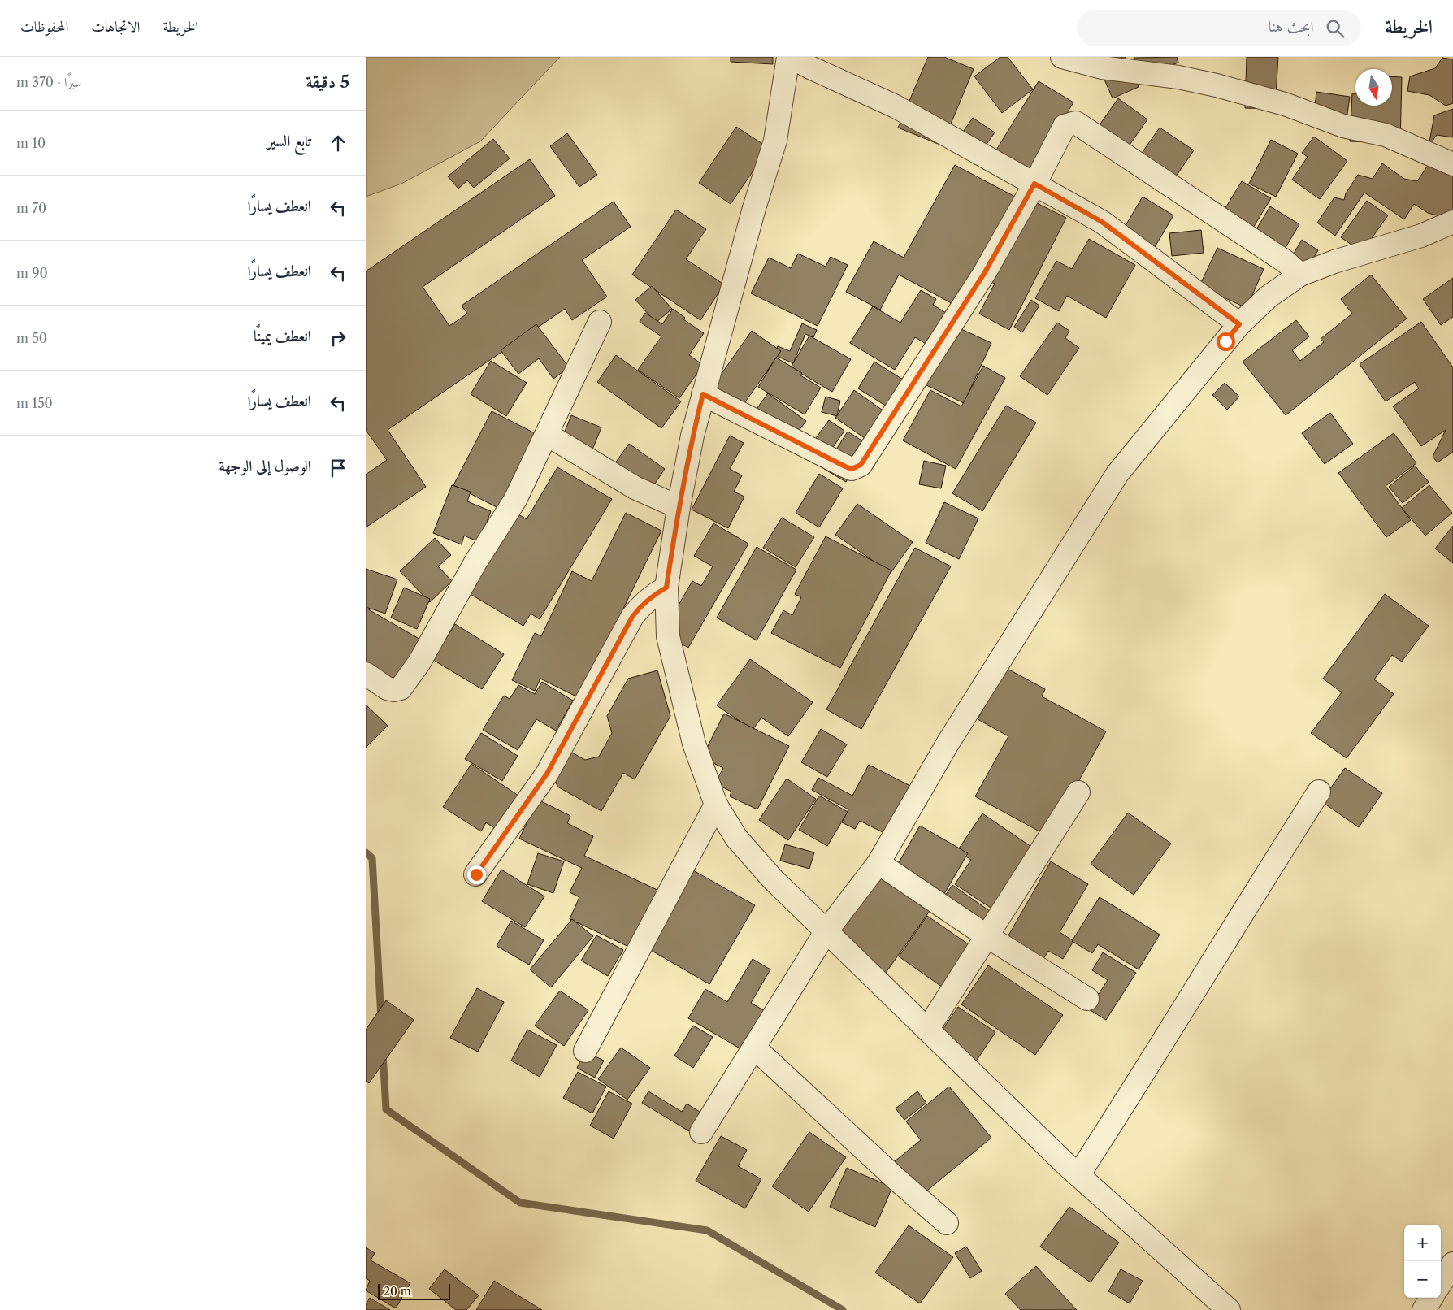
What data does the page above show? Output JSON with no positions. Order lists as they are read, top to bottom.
{
  "scale_bar": "20 m",
  "north": "bottom",
  "page": {
    "header": "الخريطة",
    "search": "ابحث هنا",
    "nav": ["الخريطة", "الاتجاهات", "المحفوظات"],
    "heading": ["5 دقيقة", "سيرًا · 370 m"],
    "list": [
      ["تابع السير", "10 m"],
      ["انعطف يسارًا", "70 m"],
      ["انعطف يسارًا", "90 m"],
      ["انعطف يمينًا", "50 m"],
      ["انعطف يسارًا", "150 m"],
      "الوصول إلى الوجهة"
    ],
    "map_buttons": ["+", "−"],
    "scale": "20 m"
  }
}
